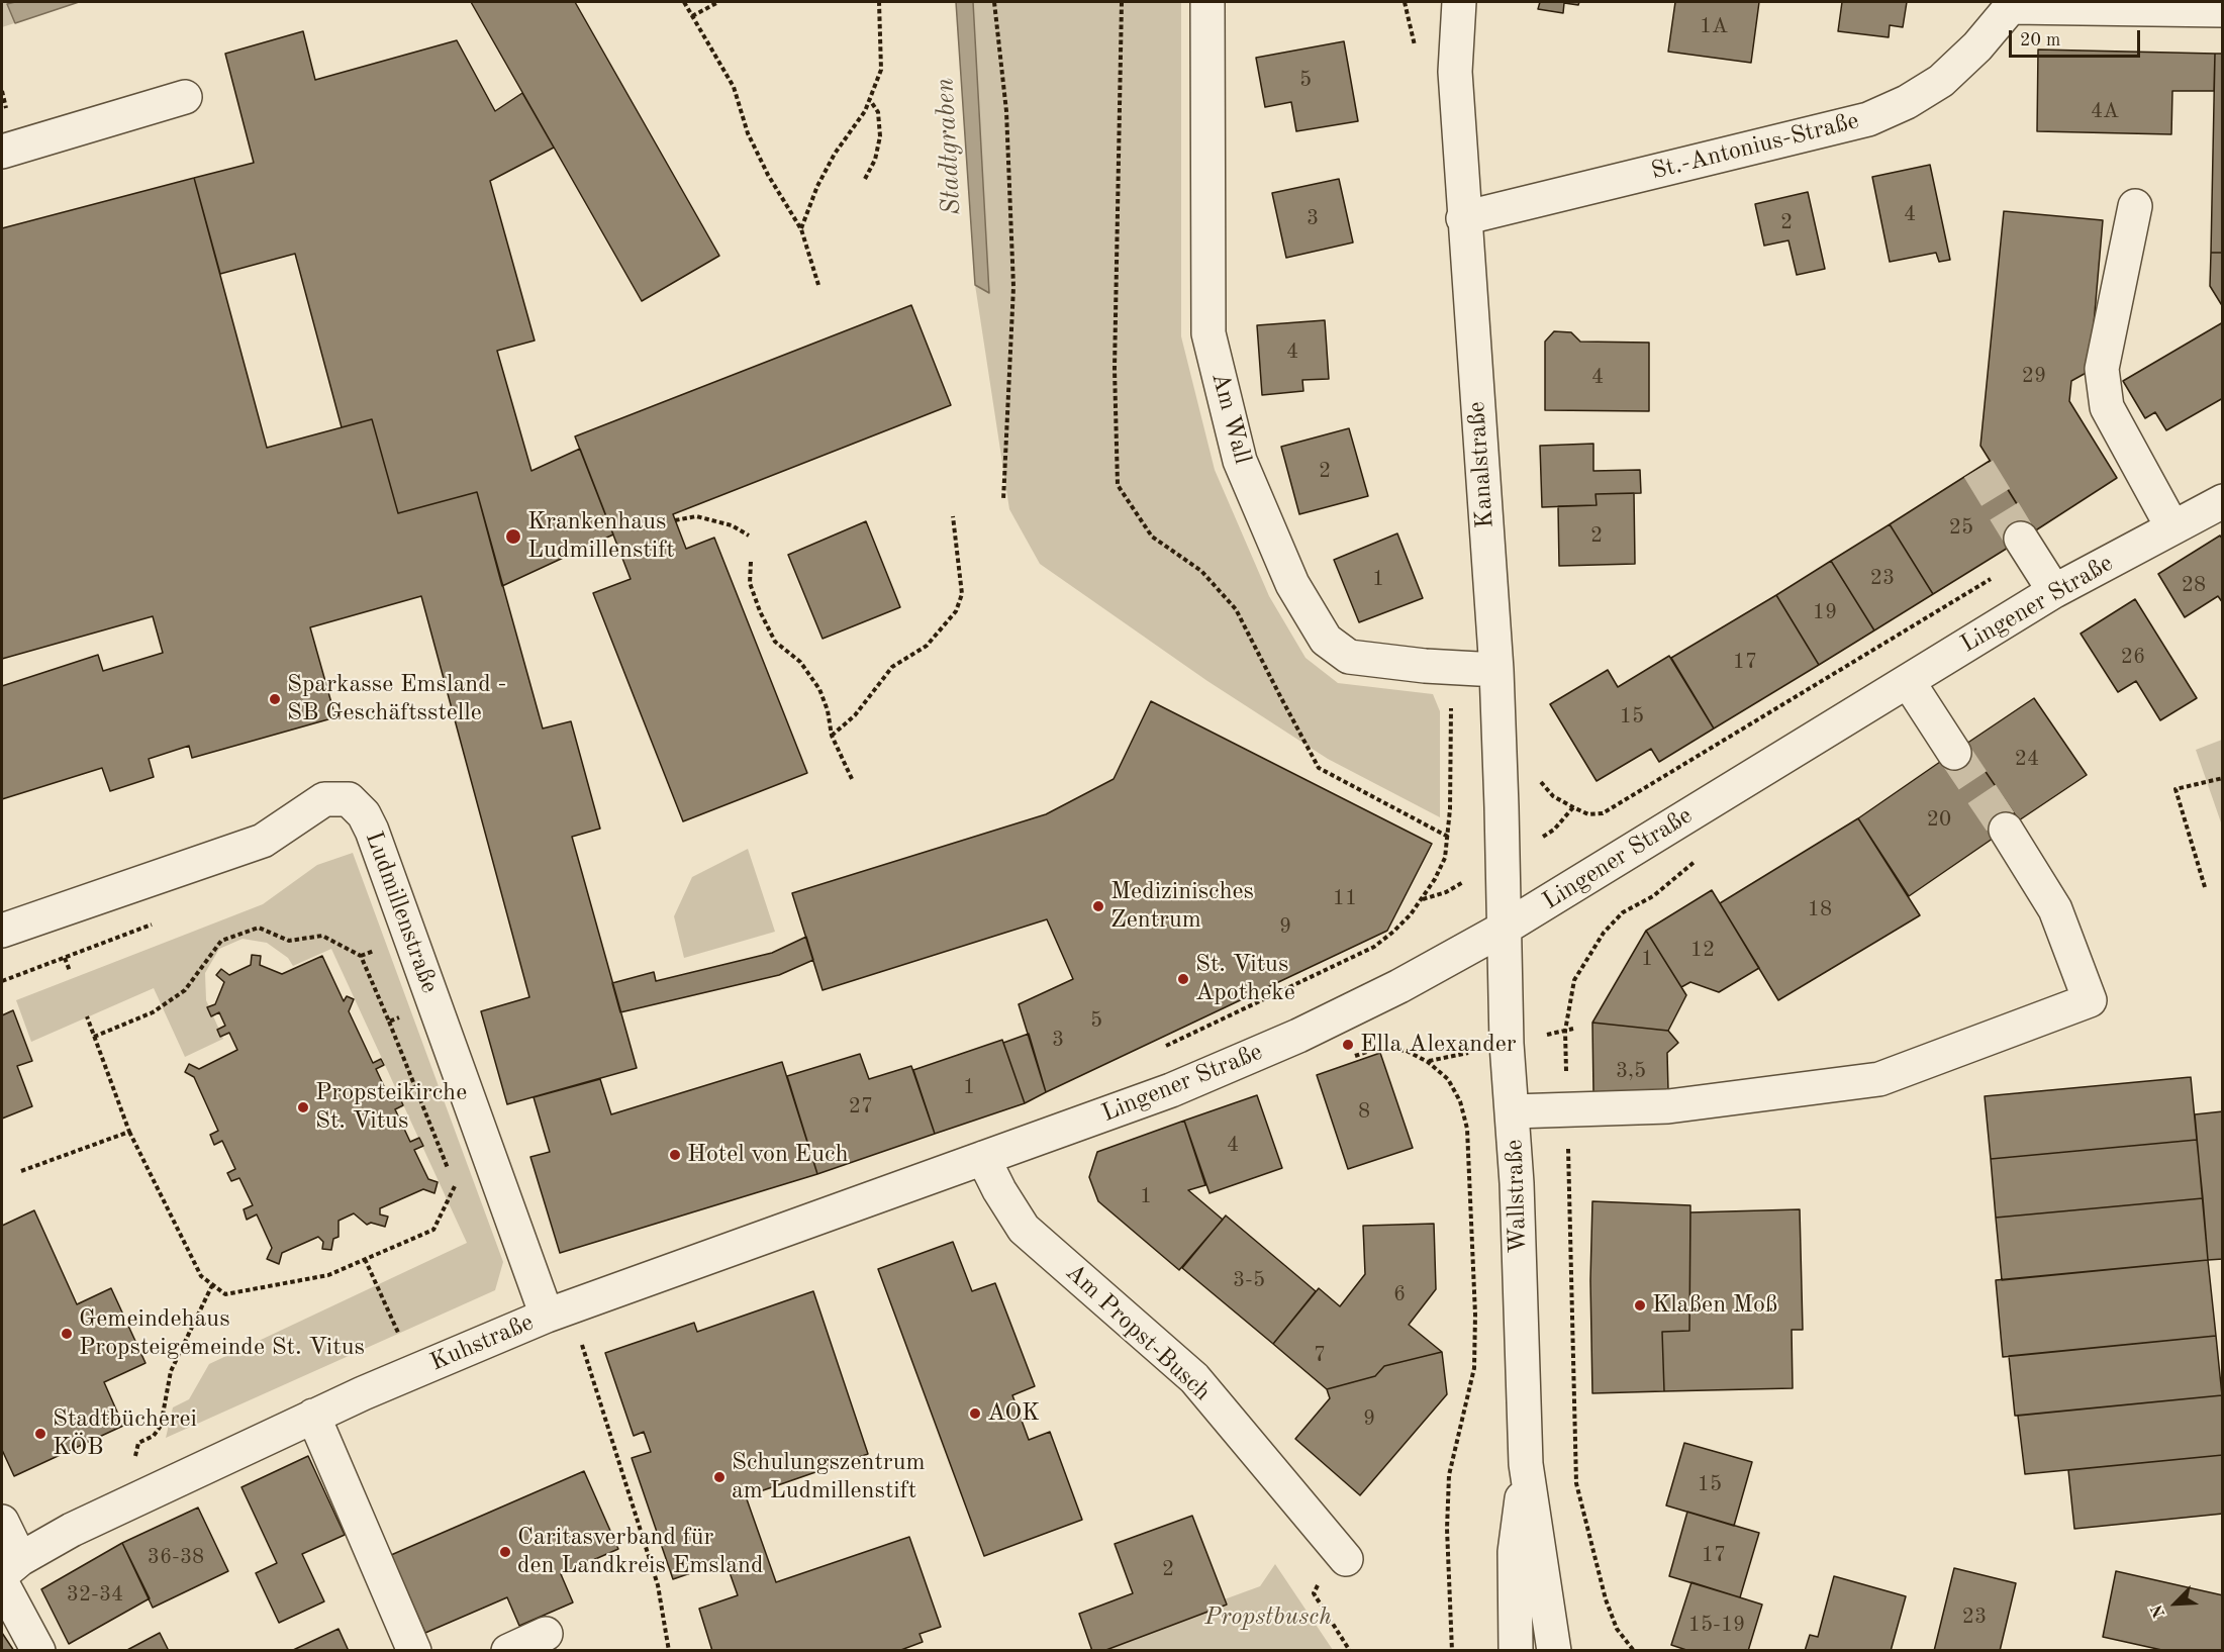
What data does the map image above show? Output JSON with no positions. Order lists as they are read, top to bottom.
{
  "streets": {
    "street": [
      "St.-Antonius-Straße",
      "Am Wall",
      "Kanalstraße",
      "Lingener Straße",
      "Ludmillenstraße",
      "Wallstraße",
      "Am Propst-Busch",
      "Kuhstraße"
    ]
  },
  "crossings": [
    ["St.-Antonius-Straße", "Kanalstraße"],
    ["Am Wall", "Kanalstraße"],
    ["Kanalstraße", "Lingener Straße"],
    ["Kanalstraße", "Wallstraße"],
    ["Lingener Straße", "Wallstraße"],
    ["Lingener Straße", "Am Propst-Busch"],
    ["Lingener Straße", "Kuhstraße"],
    ["Ludmillenstraße", "Kuhstraße"],
    ["Am Propst-Busch", "Kuhstraße"]
  ],
  "water": ["Stadtgraben"],
  "parks": ["Propstbusch"],
  "places": [
    "Krankenhaus Ludmillenstift",
    "Sparkasse Emsland - SB Geschäftsstelle",
    "Medizinisches Zentrum",
    "St. Vitus Apotheke",
    "Ella Alexander",
    "Propsteikirche St. Vitus",
    "Hotel von Euch",
    "Klaßen Moß",
    "Gemeindehaus Propsteigemeinde St. Vitus",
    "AOK",
    "Stadtbücherei KÖB",
    "Schulungszentrum am Ludmillenstift",
    "Caritasverband für den Landkreis Emsland"
  ],
  "house_numbers": [
    "1A",
    "5",
    "4A",
    "4",
    "3",
    "2",
    "4",
    "29",
    "4",
    "2",
    "25",
    "2",
    "23",
    "1",
    "28",
    "19",
    "26",
    "17",
    "15",
    "24",
    "20",
    "11",
    "18",
    "9",
    "12",
    "1",
    "5",
    "3",
    "3,5",
    "1",
    "27",
    "8",
    "4",
    "1",
    "3-5",
    "6",
    "7",
    "9",
    "15",
    "17",
    "36-38",
    "2",
    "32-34",
    "23",
    "15-19"
  ],
  "scale_bar": "20 m",
  "north": "bottom left"
}
